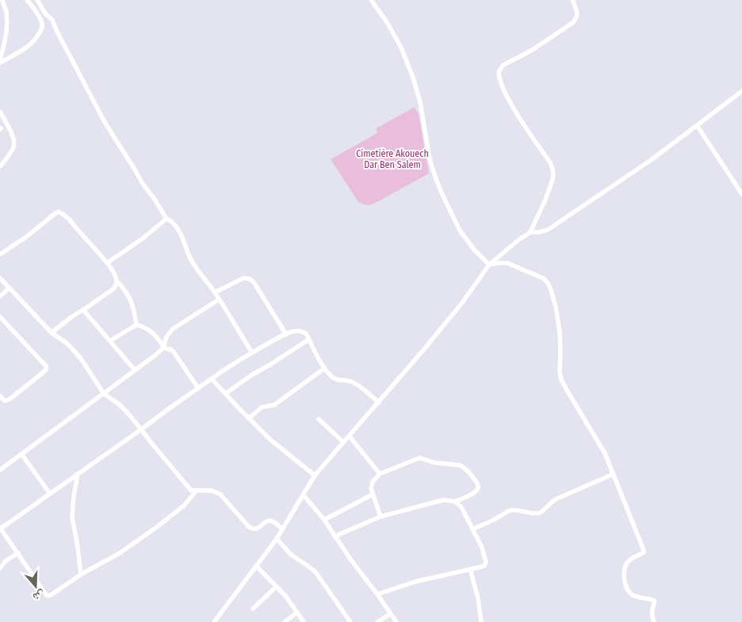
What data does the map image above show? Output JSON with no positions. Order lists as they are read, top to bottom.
{
  "parks": ["Cimetière Akouech Dar Ben Salem"],
  "north": "bottom"
}
